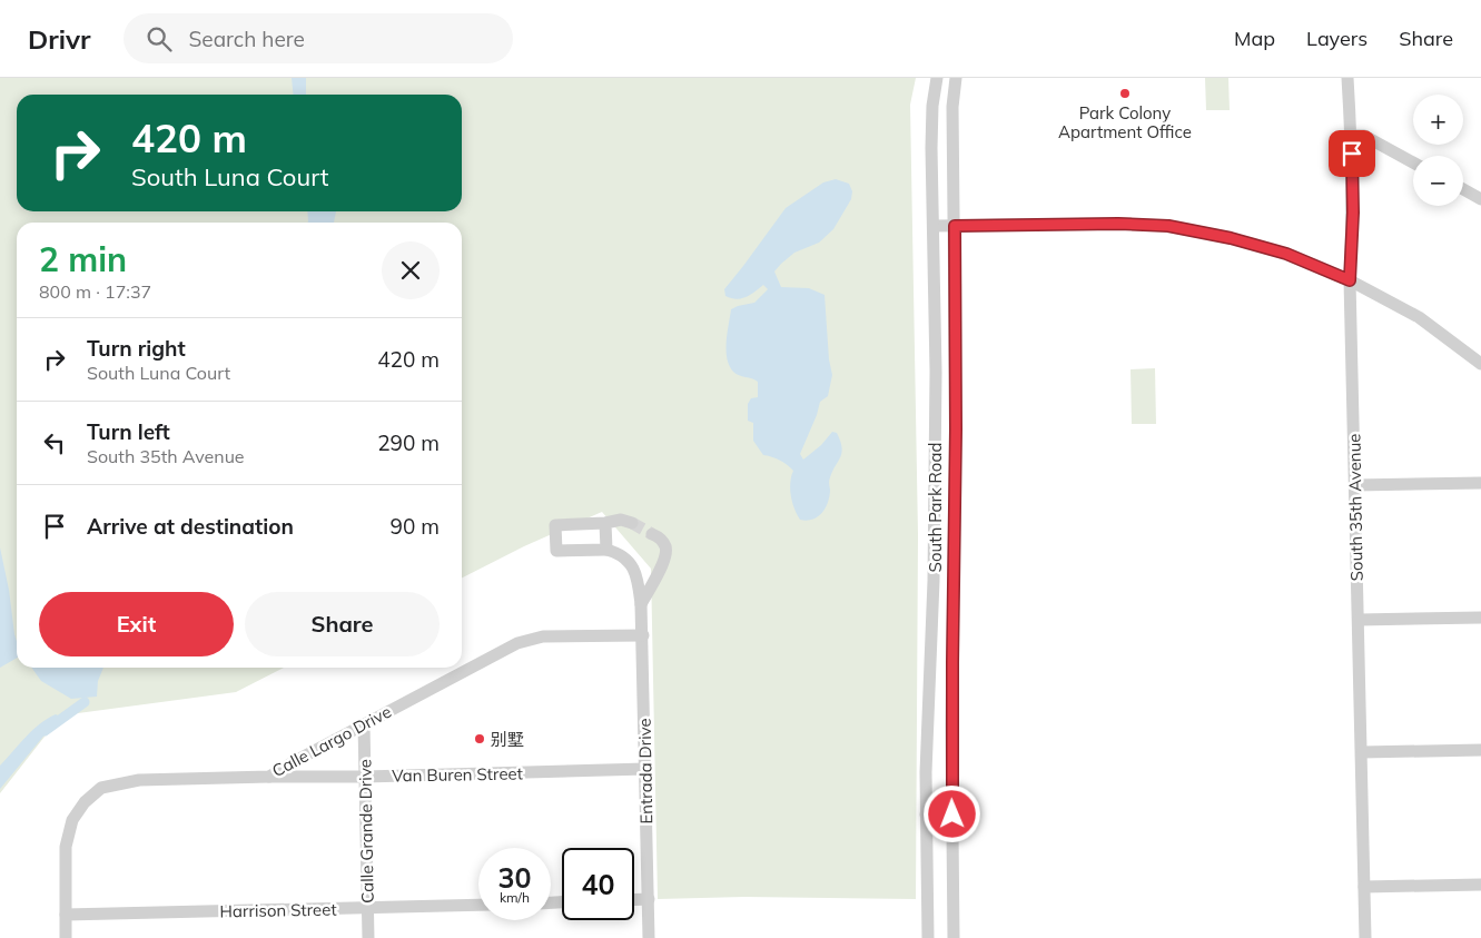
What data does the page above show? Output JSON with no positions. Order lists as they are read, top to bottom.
{
  "streets": {
    "street": [
      "South Park Road",
      "South 35th Avenue",
      "Calle Largo Drive",
      "Entrada Drive",
      "Van Buren Street",
      "Calle Grande Drive",
      "Harrison Street"
    ]
  },
  "crossings": [
    ["Calle Largo Drive", "Entrada Drive"],
    ["Calle Largo Drive", "Van Buren Street"],
    ["Calle Largo Drive", "Calle Grande Drive"],
    ["Calle Largo Drive", "Harrison Street"],
    ["Entrada Drive", "Van Buren Street"],
    ["Van Buren Street", "Calle Grande Drive"],
    ["Calle Grande Drive", "Harrison Street"]
  ],
  "places": ["Park Colony Apartment Office", "别墅"],
  "page": {
    "header": "Drivr",
    "search": "Search here",
    "nav": ["Map", "Layers", "Share"],
    "map_buttons": ["+", "−"],
    "turn": ["420 m", "South Luna Court"],
    "heading": ["2 min", "800 m · 17:37"],
    "list": [
      {
        "name": "Turn right",
        "note": "South Luna Court",
        "value": "420 m"
      },
      {
        "name": "Turn left",
        "note": "South 35th Avenue",
        "value": "290 m"
      },
      {
        "name": "Arrive at destination",
        "value": "90 m"
      }
    ],
    "buttons": ["Exit", "Share"],
    "speed": "30 km/h",
    "limit": "40"
  }
}
